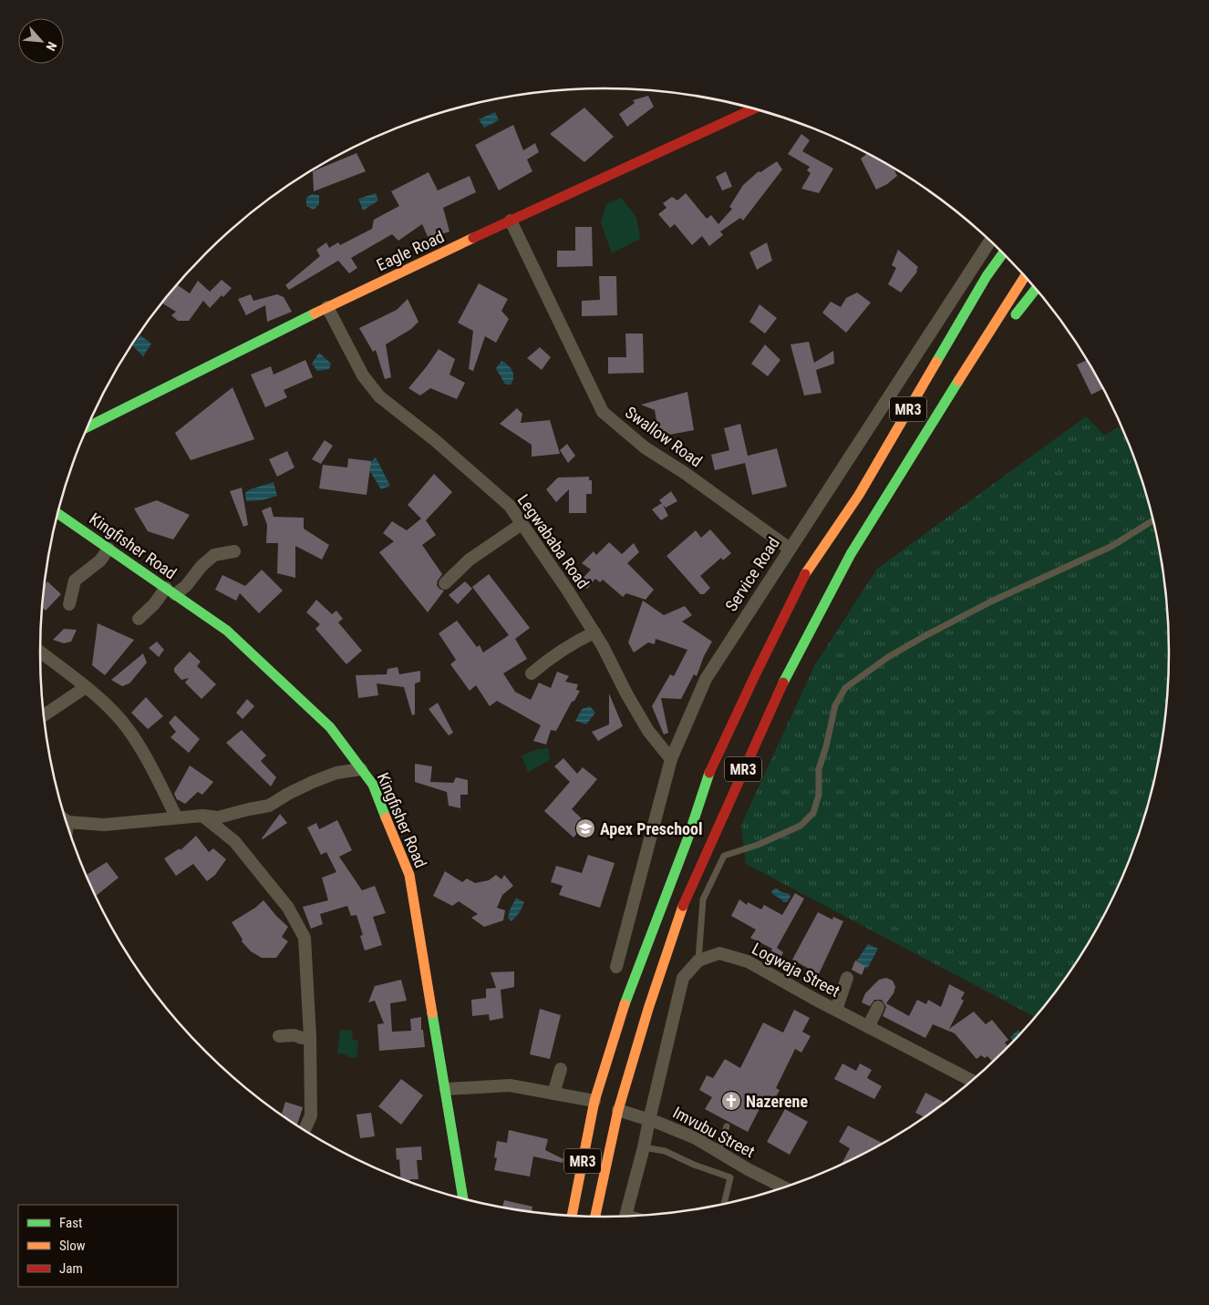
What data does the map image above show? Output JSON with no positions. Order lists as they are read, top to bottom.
{
  "streets": {
    "main road": ["Eagle Road", "MR3", "Kingfisher Road"],
    "street": [
      "Swallow Road",
      "Legwababa Road",
      "Service Road",
      "Logwaja Street",
      "Imvubu Street"
    ]
  },
  "crossings": [
    ["Eagle Road", "Swallow Road"],
    ["Eagle Road", "Legwababa Road"],
    ["MR3", "Imvubu Street"],
    ["Swallow Road", "Service Road"],
    ["Legwababa Road", "Service Road"],
    ["Logwaja Street", "Imvubu Street"]
  ],
  "places": {
    "school or university": ["Apex Preschool"],
    "church": ["Nazerene"]
  },
  "legend": ["Fast", "Slow", "Jam"],
  "north": "bottom right"
}
